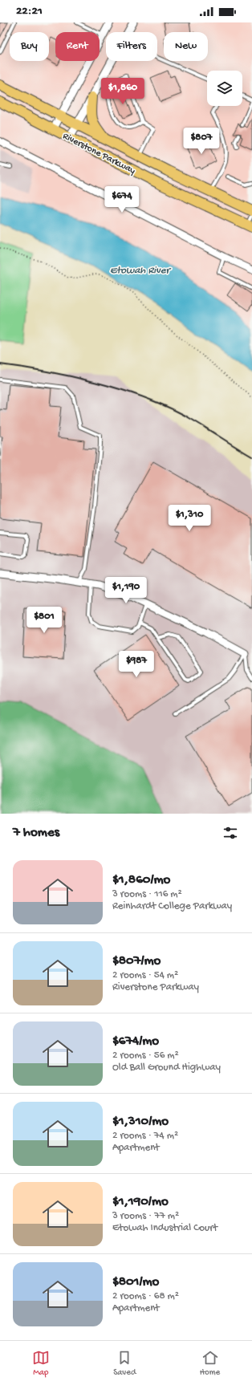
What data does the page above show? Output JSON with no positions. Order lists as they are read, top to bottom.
{
  "streets": {
    "main road": ["Riverstone Parkway"]
  },
  "water": ["Etowah River"],
  "page": {
    "status": "22:21",
    "chip": [
      "Buy",
      "Rent",
      "Filters",
      "New"
    ],
    "price": [
      "$1,860",
      "$807",
      "$674",
      "$1,310",
      "$1,190",
      "$801",
      "$987"
    ],
    "heading": "7 homes",
    "list": [
      {
        "name": "$1,860/mo",
        "note": "3 rooms · 116 m² · Reinhardt College Parkway"
      },
      {
        "name": "$807/mo",
        "note": "2 rooms · 54 m² · Riverstone Parkway"
      },
      {
        "name": "$674/mo",
        "note": "2 rooms · 56 m² · Old Ball Ground Highway"
      },
      {
        "name": "$1,310/mo",
        "note": "2 rooms · 74 m² · Apartment"
      },
      {
        "name": "$1,190/mo",
        "note": "3 rooms · 77 m² · Etowah Industrial Court"
      },
      {
        "name": "$801/mo",
        "note": "2 rooms · 68 m² · Apartment"
      }
    ],
    "tabs": ["Map", "Saved", "Home"]
  }
}
